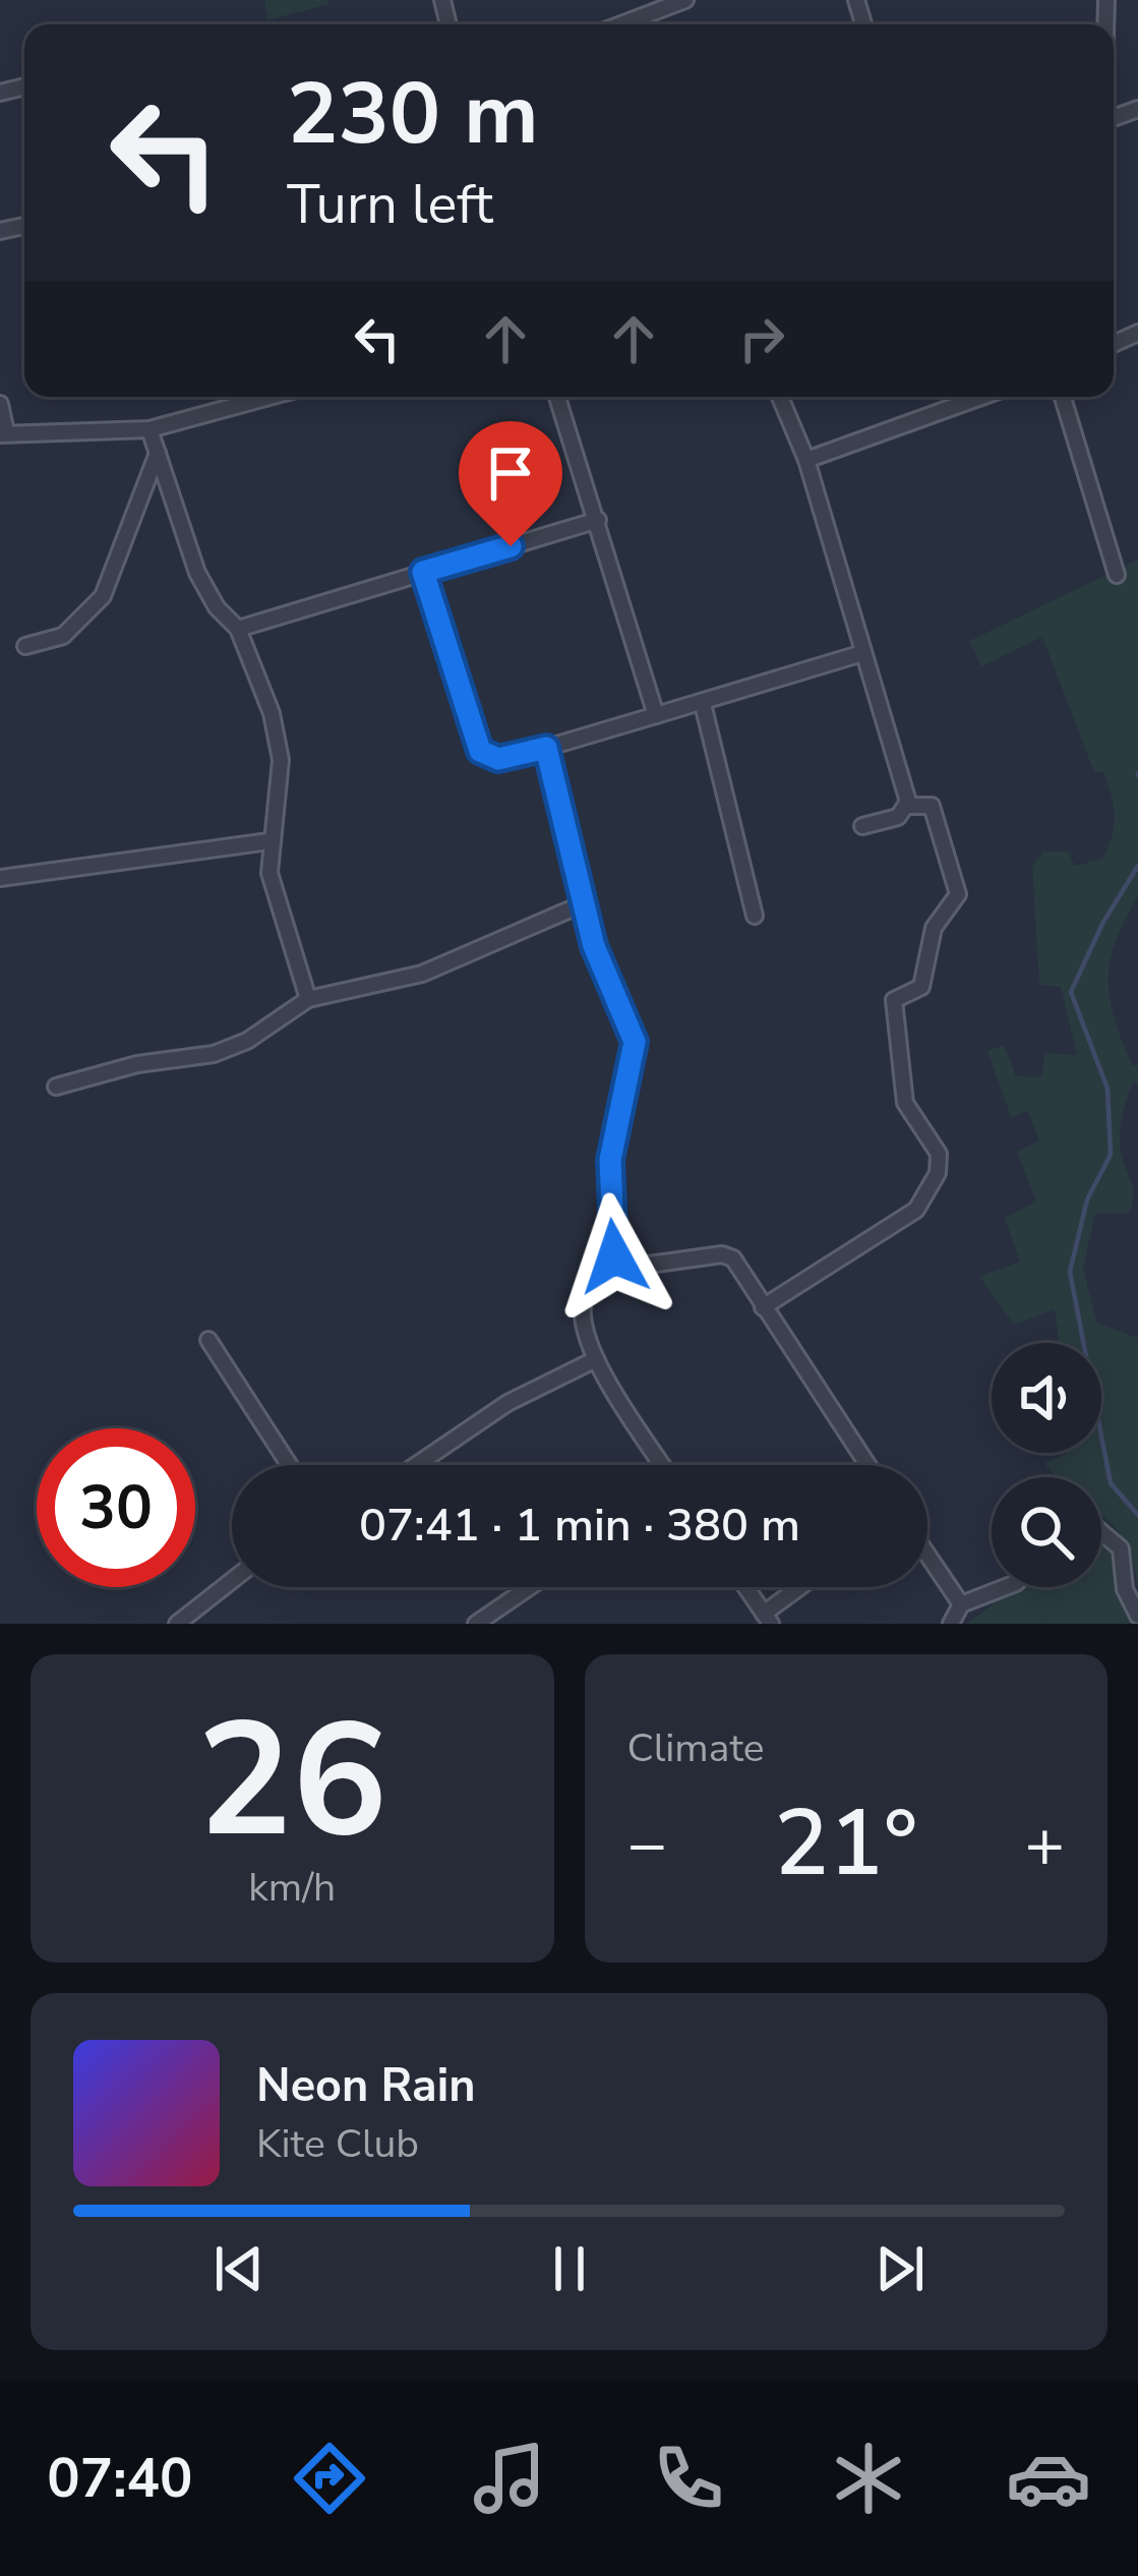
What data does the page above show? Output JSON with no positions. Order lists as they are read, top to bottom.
{
  "page": {
    "turn": ["230 m", "Turn left"],
    "limit": "30",
    "trip": "07:41 · 1 min · 380 m",
    "tile": [
      ["26", "km/h"],
      "Climate"
    ],
    "heat": ["−", "21°", "+"],
    "song": ["Neon Rain", "Kite Club"],
    "tabs": "07:40"
  }
}
